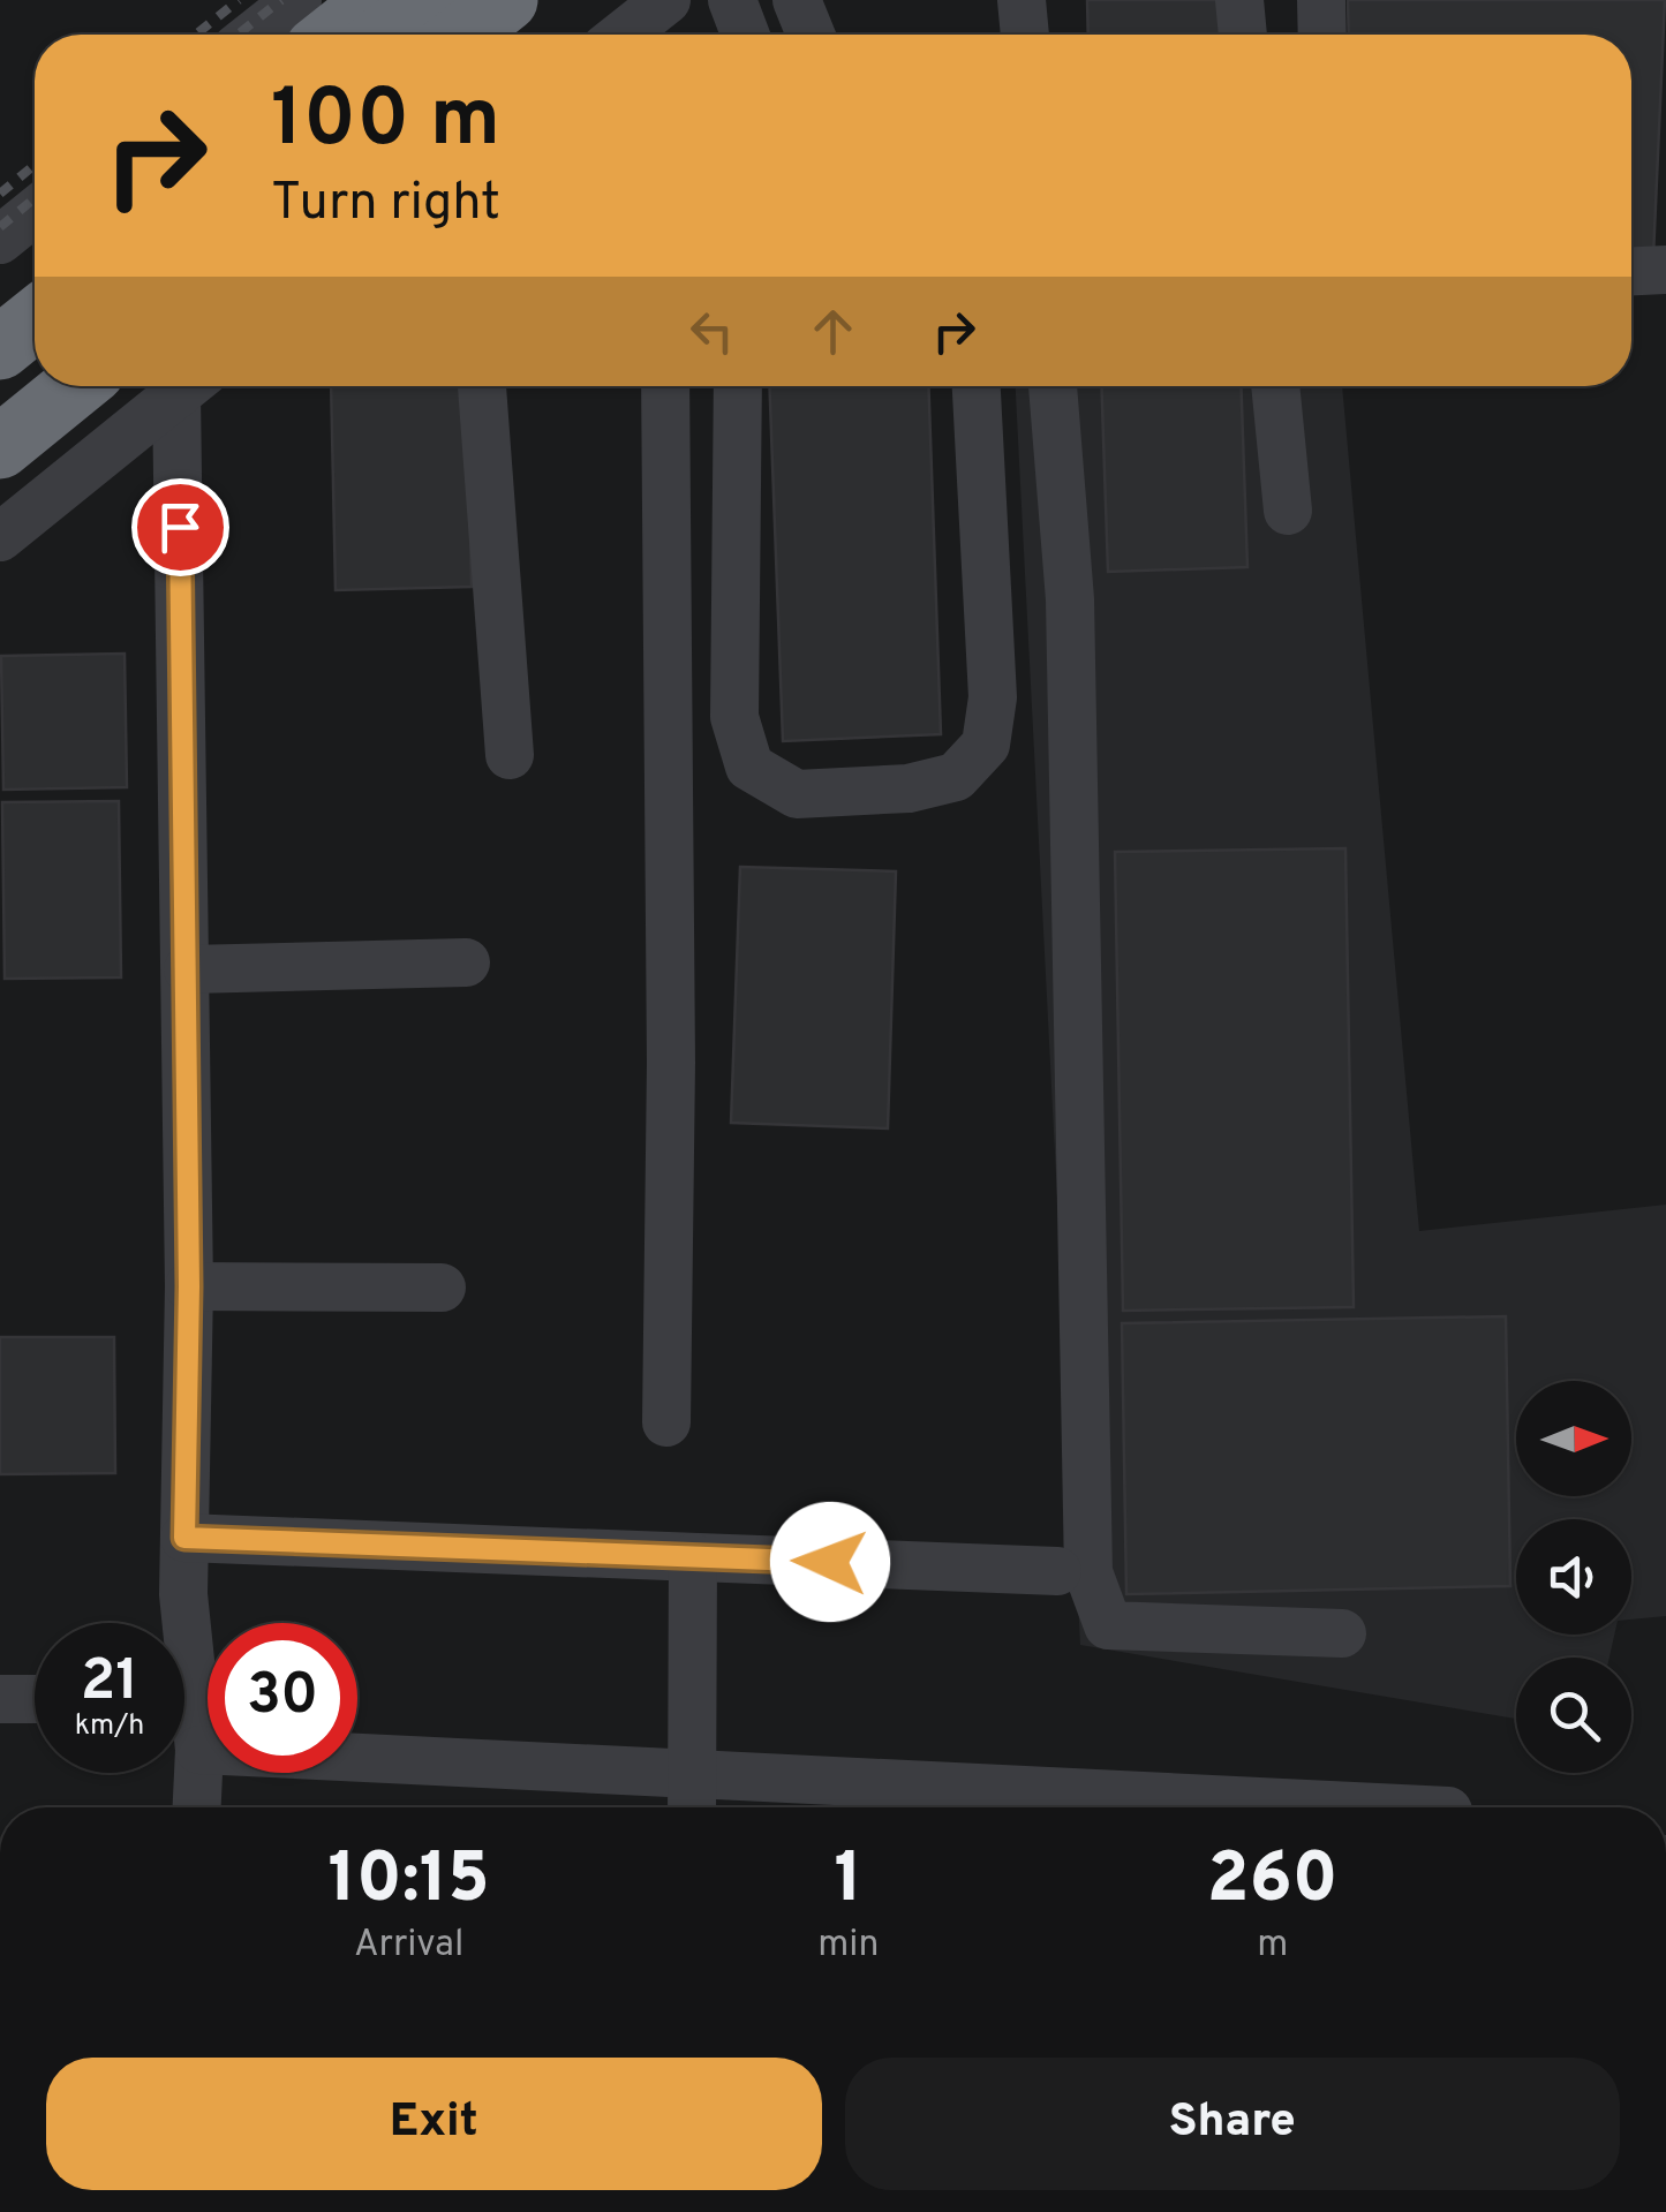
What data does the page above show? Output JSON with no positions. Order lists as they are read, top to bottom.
{
  "north": "right",
  "page": {
    "turn": ["100 m", "Turn right"],
    "speed": "21 km/h",
    "limit": "30",
    "eta": [
      "10:15",
      "Arrival",
      "1",
      "min",
      "260",
      "m"
    ],
    "buttons": ["Exit", "Share"]
  }
}
